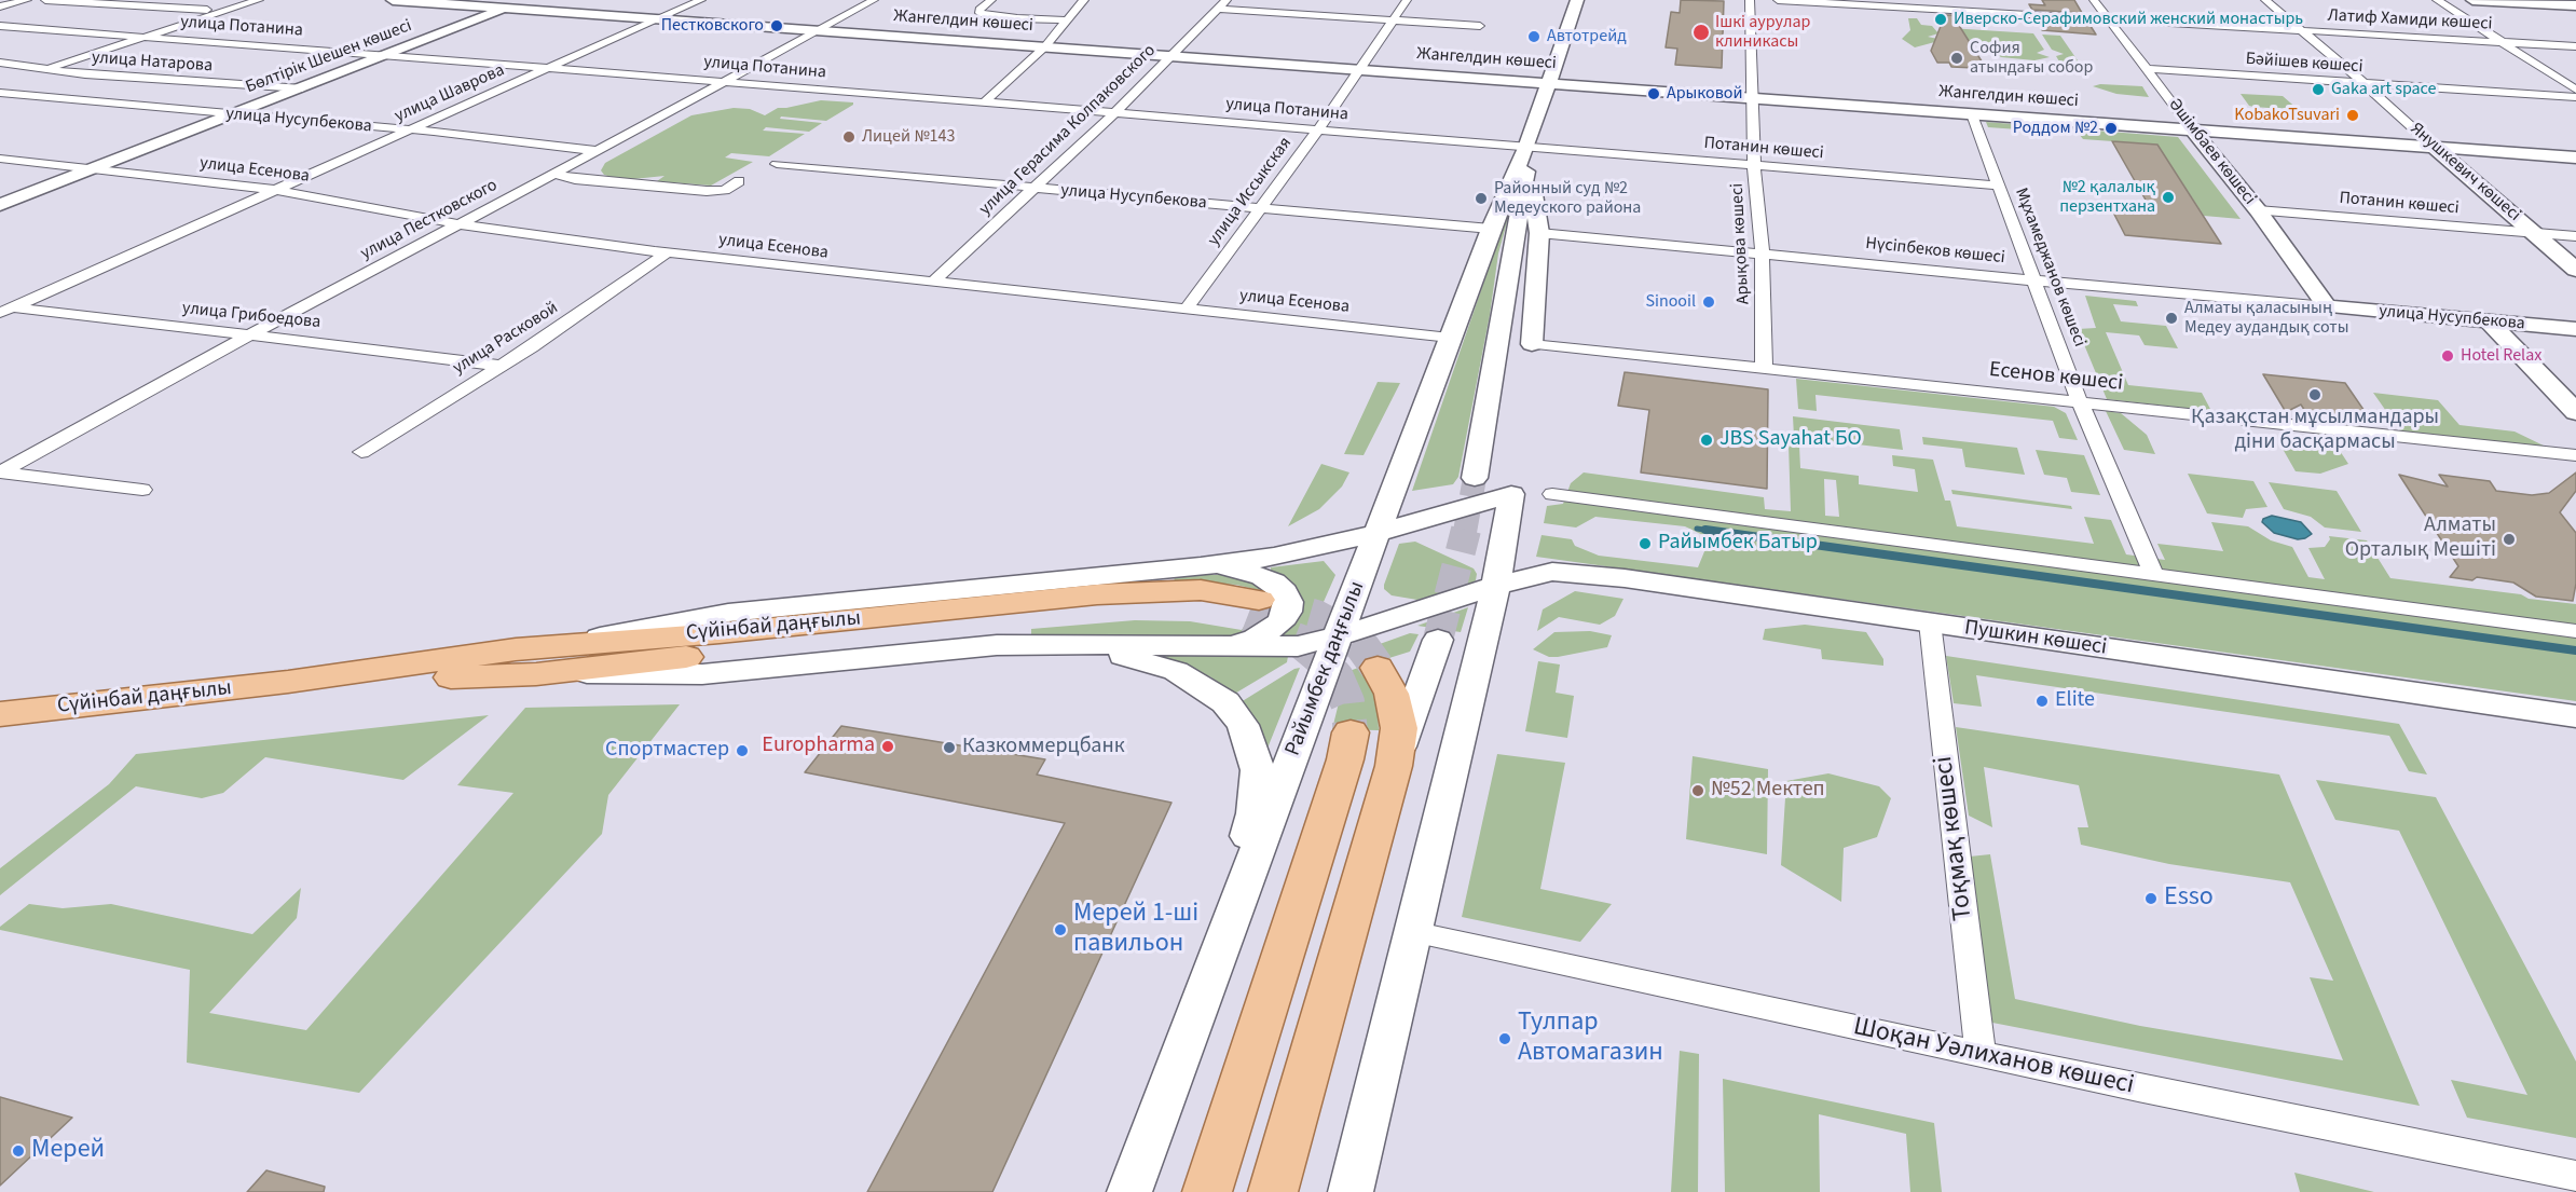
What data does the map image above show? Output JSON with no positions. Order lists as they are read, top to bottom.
{
  "streets": {
    "main road": [
      "Жангелдин көшесі",
      "Бөлтірік Шешен көшесі",
      "улица Нусупбекова",
      "Әшімбаев көшесі",
      "Янушкевич көшесі",
      "Сүйінбай даңғылы",
      "Пушкин көшесі",
      "Райымбек даңғылы"
    ],
    "street": [
      "Латиф Хамиди көшесі",
      "улица Потанина",
      "улица Натарова",
      "Бәйішев көшесі",
      "улица Шаврова",
      "улица Герасима Колпаковского",
      "Потанин көшесі",
      "улица Есенова",
      "улица Иссыкская",
      "улица Пестковского",
      "Арықова көшесі",
      "Нүсіпбеков көшесі",
      "Мұхамеджанов көшесі",
      "улица Грибоедова",
      "улица Расковой",
      "Есенов көшесі",
      "Тоқмақ көшесі",
      "Шоқан Уәлиханов көшесі"
    ]
  },
  "crossings": [
    ["Латиф Хамиди көшесі", "Әшімбаев көшесі"],
    ["Латиф Хамиди көшесі", "Янушкевич көшесі"],
    ["Жангелдин көшесі", "Бөлтірік Шешен көшесі"],
    ["Жангелдин көшесі", "улица Шаврова"],
    ["Жангелдин көшесі", "улица Герасима Колпаковского"],
    ["Жангелдин көшесі", "Әшімбаев көшесі"],
    ["Жангелдин көшесі", "Янушкевич көшесі"],
    ["Жангелдин көшесі", "улица Иссыкская"],
    ["Жангелдин көшесі", "улица Пестковского"],
    ["Жангелдин көшесі", "Арықова көшесі"],
    ["Жангелдин көшесі", "Мұхамеджанов көшесі"],
    ["Жангелдин көшесі", "Райымбек даңғылы"],
    ["улица Потанина", "Бөлтірік Шешен көшесі"],
    ["улица Потанина", "улица Шаврова"],
    ["улица Потанина", "улица Герасима Колпаковского"],
    ["улица Потанина", "Потанин көшесі"],
    ["улица Потанина", "улица Иссыкская"],
    ["улица Потанина", "улица Пестковского"],
    ["улица Потанина", "Райымбек даңғылы"],
    ["Бөлтірік Шешен көшесі", "улица Натарова"],
    ["Бөлтірік Шешен көшесі", "улица Нусупбекова"],
    ["Бөлтірік Шешен көшесі", "улица Есенова"],
    ["Бәйішев көшесі", "Әшімбаев көшесі"],
    ["Бәйішев көшесі", "Янушкевич көшесі"],
    ["улица Шаврова", "улица Нусупбекова"],
    ["улица Шаврова", "улица Есенова"],
    ["улица Шаврова", "улица Грибоедова"],
    ["улица Нусупбекова", "улица Герасима Колпаковского"],
    ["улица Нусупбекова", "Әшімбаев көшесі"],
    ["улица Нусупбекова", "улица Иссыкская"],
    ["улица Нусупбекова", "улица Пестковского"],
    ["улица Нусупбекова", "Нүсіпбеков көшесі"],
    ["улица Нусупбекова", "Райымбек даңғылы"],
    ["улица Герасима Колпаковского", "улица Есенова"],
    ["Потанин көшесі", "Әшімбаев көшесі"],
    ["Потанин көшесі", "Янушкевич көшесі"],
    ["Потанин көшесі", "Арықова көшесі"],
    ["Потанин көшесі", "Мұхамеджанов көшесі"],
    ["Потанин көшесі", "Райымбек даңғылы"],
    ["Әшімбаев көшесі", "Нүсіпбеков көшесі"],
    ["улица Есенова", "улица Иссыкская"],
    ["улица Есенова", "улица Пестковского"],
    ["улица Есенова", "улица Расковой"],
    ["улица Есенова", "Райымбек даңғылы"],
    ["улица Пестковского", "улица Грибоедова"],
    ["Арықова көшесі", "Нүсіпбеков көшесі"],
    ["Арықова көшесі", "Есенов көшесі"],
    ["Нүсіпбеков көшесі", "Мұхамеджанов көшесі"],
    ["Нүсіпбеков көшесі", "Райымбек даңғылы"],
    ["Мұхамеджанов көшесі", "Есенов көшесі"],
    ["улица Грибоедова", "улица Расковой"],
    ["Есенов көшесі", "Райымбек даңғылы"],
    ["Пушкин көшесі", "Райымбек даңғылы"],
    ["Пушкин көшесі", "Тоқмақ көшесі"],
    ["Тоқмақ көшесі", "Шоқан Уәлиханов көшесі"]
  ],
  "places": [
    "Иверско-Серафимовский женский монастырь",
    "Пестковского",
    "Ішкі аурулар клиникасы",
    "Автотрейд",
    "София атындағы собор",
    "Gaka art space",
    "Арыковой",
    "KobakoTsuvari",
    "Роддом №2",
    "Лицей №143",
    "№2 қалалық перзентхана",
    "Районный суд №2 Медеуского района",
    "Sinooil",
    "Алматы қаласының Медеу аудандық соты",
    "Hotel Relax",
    "Қазақстан мұсылмандары діни басқармасы",
    "JBS Sayahat БО",
    "Алматы Орталық Мешіті",
    "Райымбек Батыр",
    "Elite",
    "Europharma",
    "Казкоммерцбанк",
    "Спортмастер",
    "№52 Мектеп",
    "Esso",
    "Мерей 1-ші павильон",
    "Тулпар Автомагазин",
    "Мерей"
  ]
}
